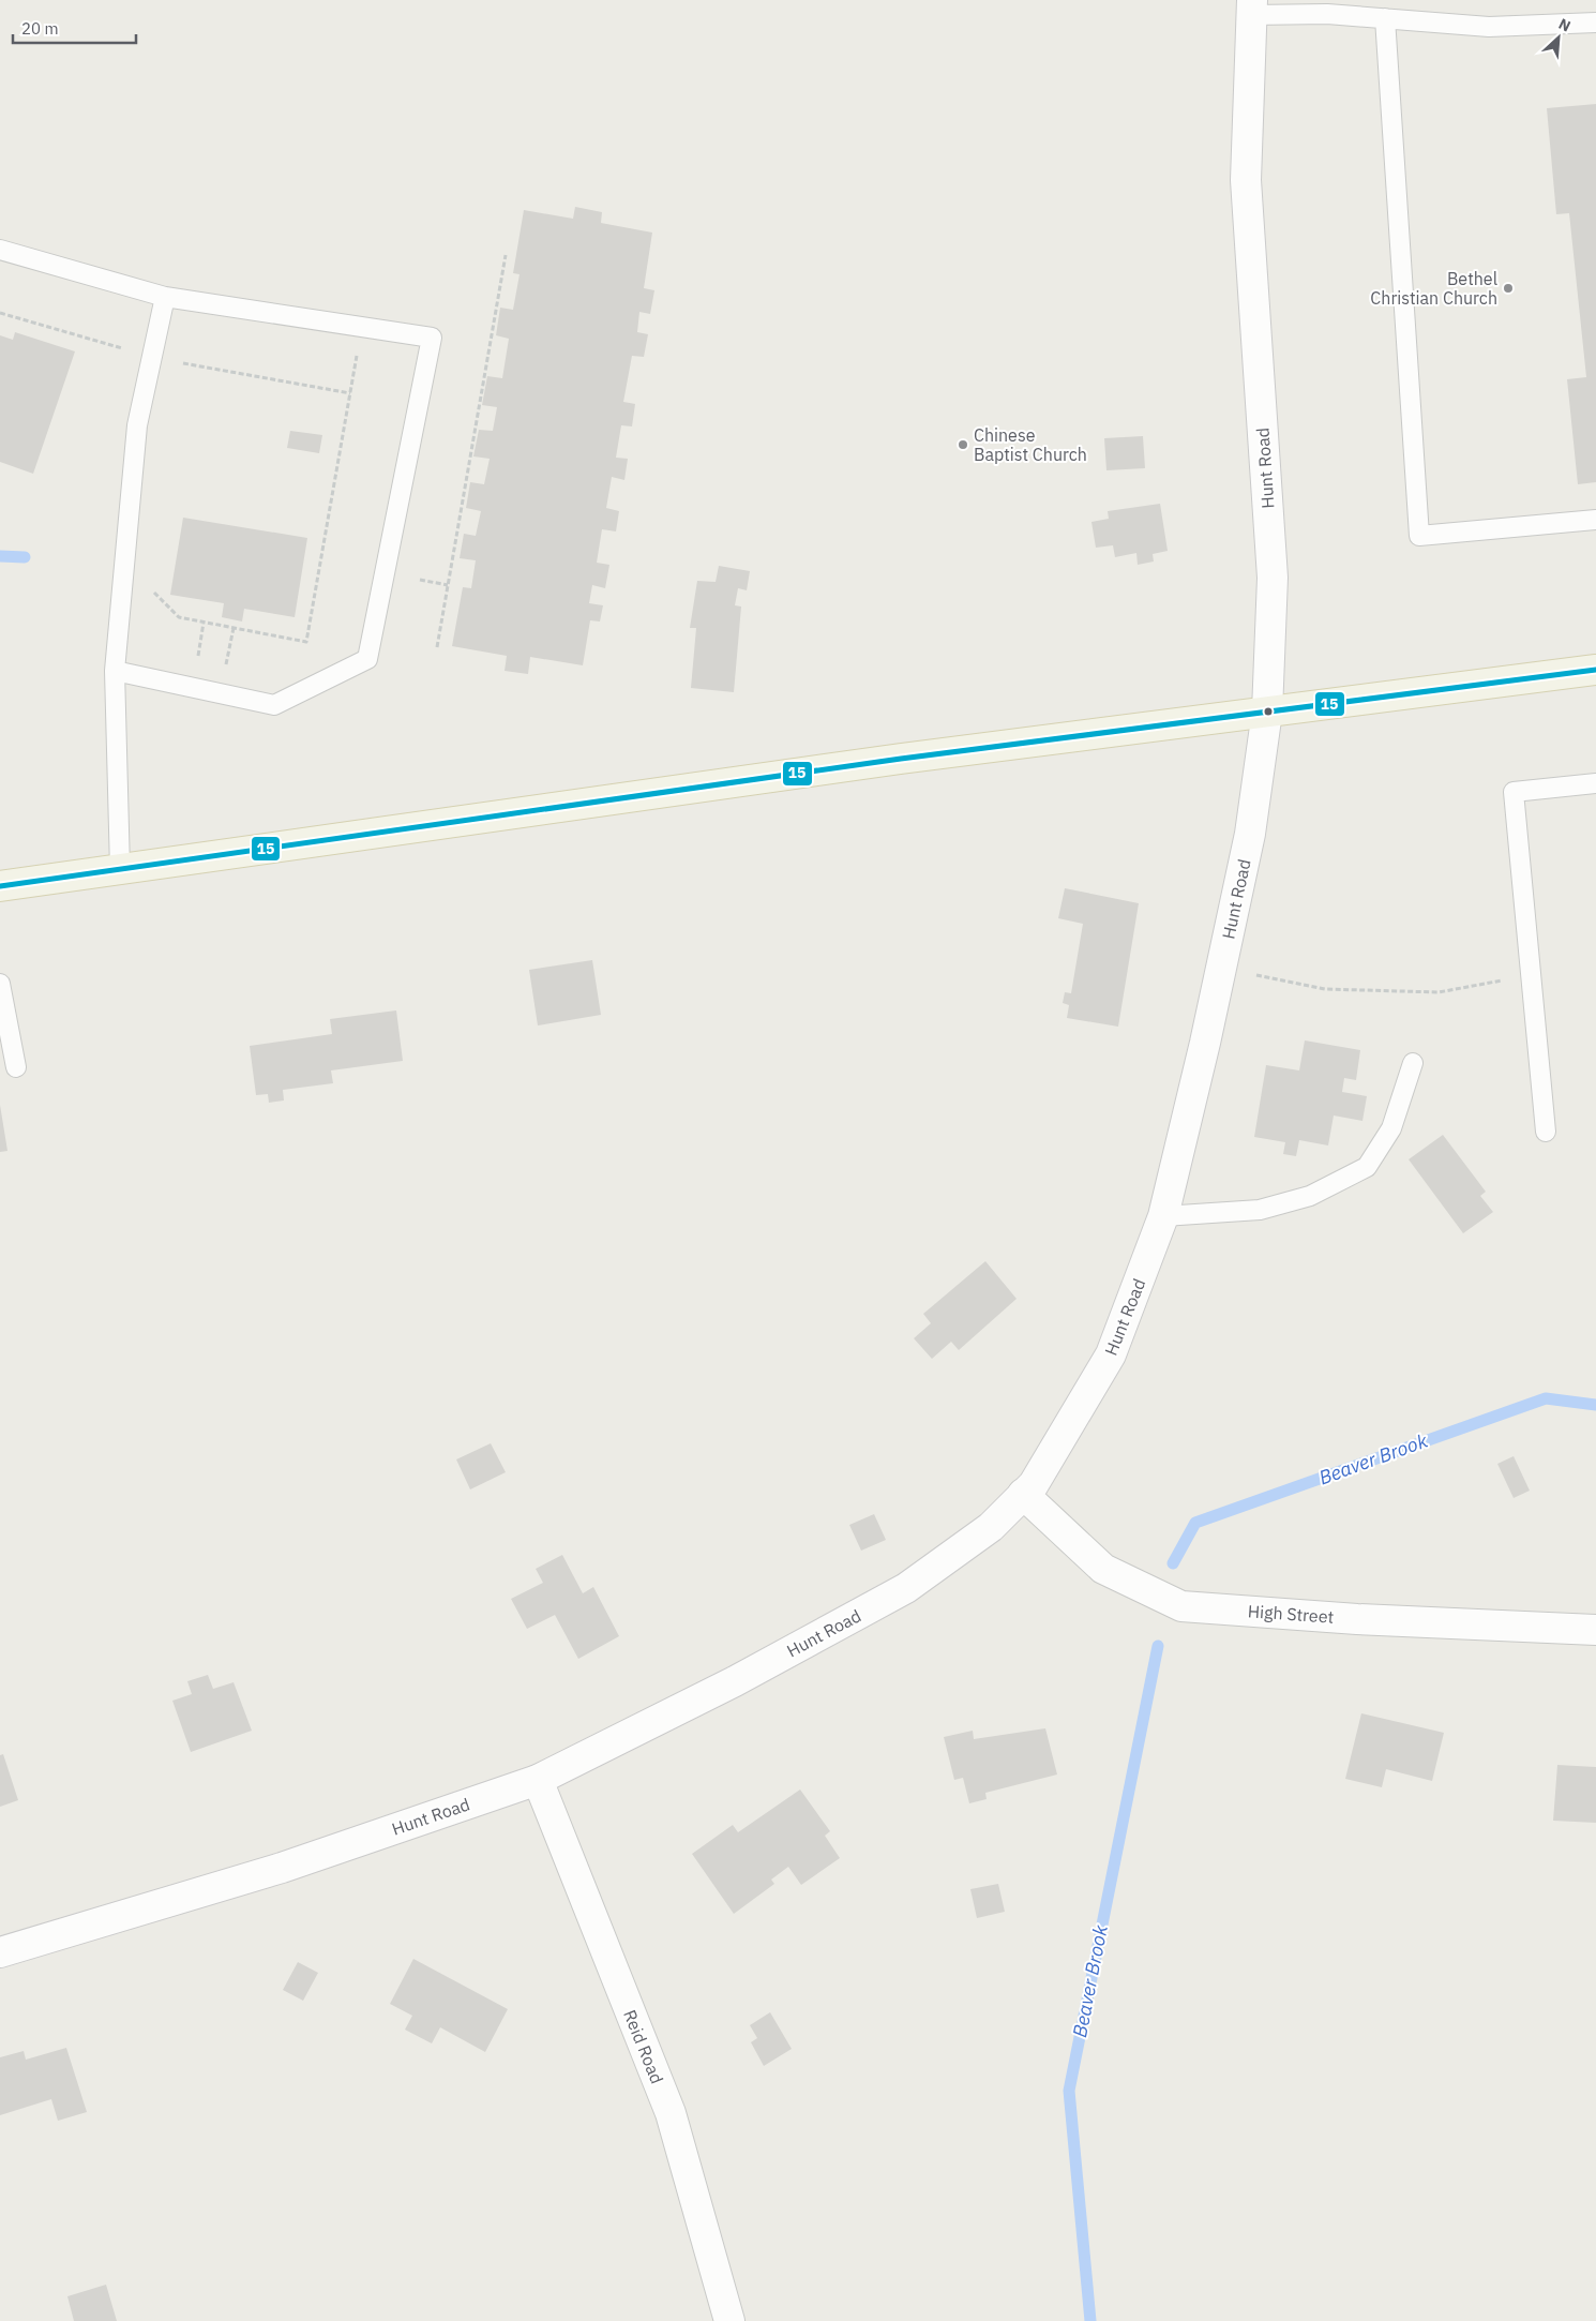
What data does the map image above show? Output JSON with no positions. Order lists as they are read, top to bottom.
{
  "streets": {
    "street": ["Hunt Road", "High Street", "Reid Road"]
  },
  "crossings": [
    ["Hunt Road", "High Street"],
    ["Hunt Road", "Reid Road"]
  ],
  "water": ["Beaver Brook"],
  "places": ["Bethel Christian Church", "Chinese Baptist Church"],
  "lines": ["transit line 15"],
  "scale_bar": "20 m",
  "north": "top right"
}
